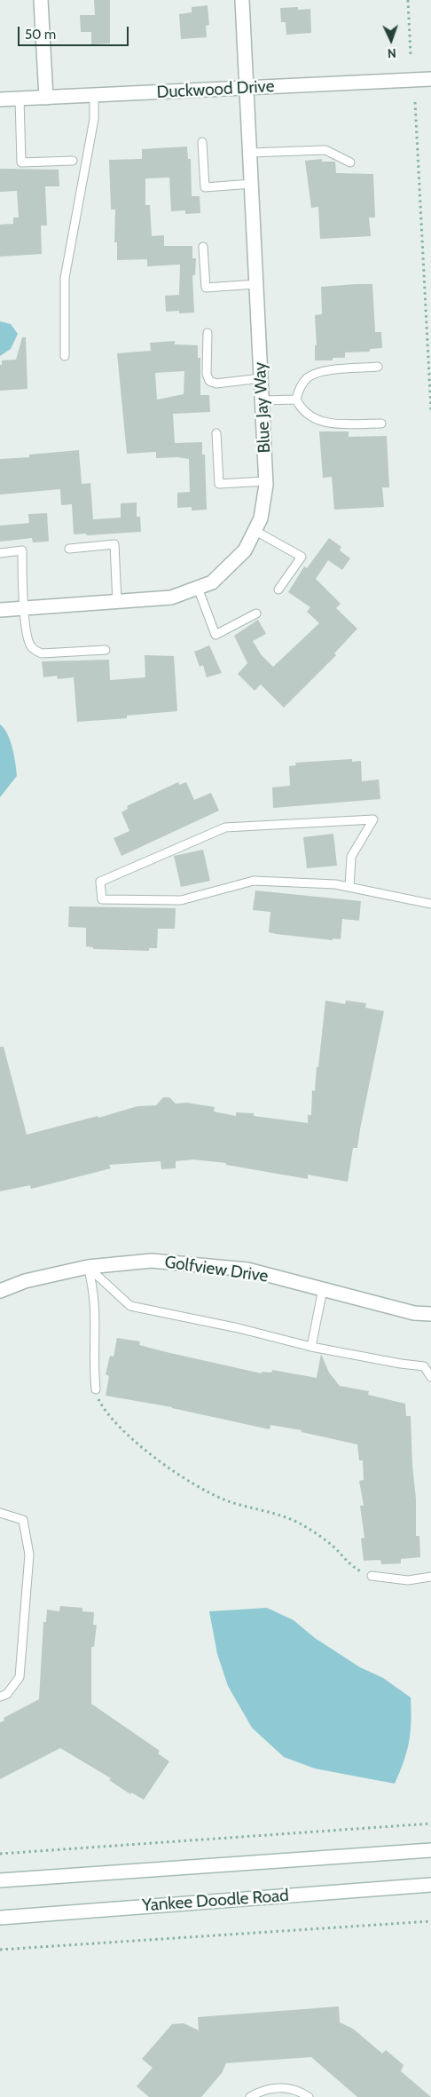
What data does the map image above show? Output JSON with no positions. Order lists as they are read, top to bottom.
{
  "streets": {
    "street": [
      "Duckwood Drive",
      "Blue Jay Way",
      "Golfview Drive",
      "Yankee Doodle Road"
    ]
  },
  "crossings": [
    ["Duckwood Drive", "Blue Jay Way"]
  ],
  "scale_bar": "50 m",
  "north": "bottom"
}
